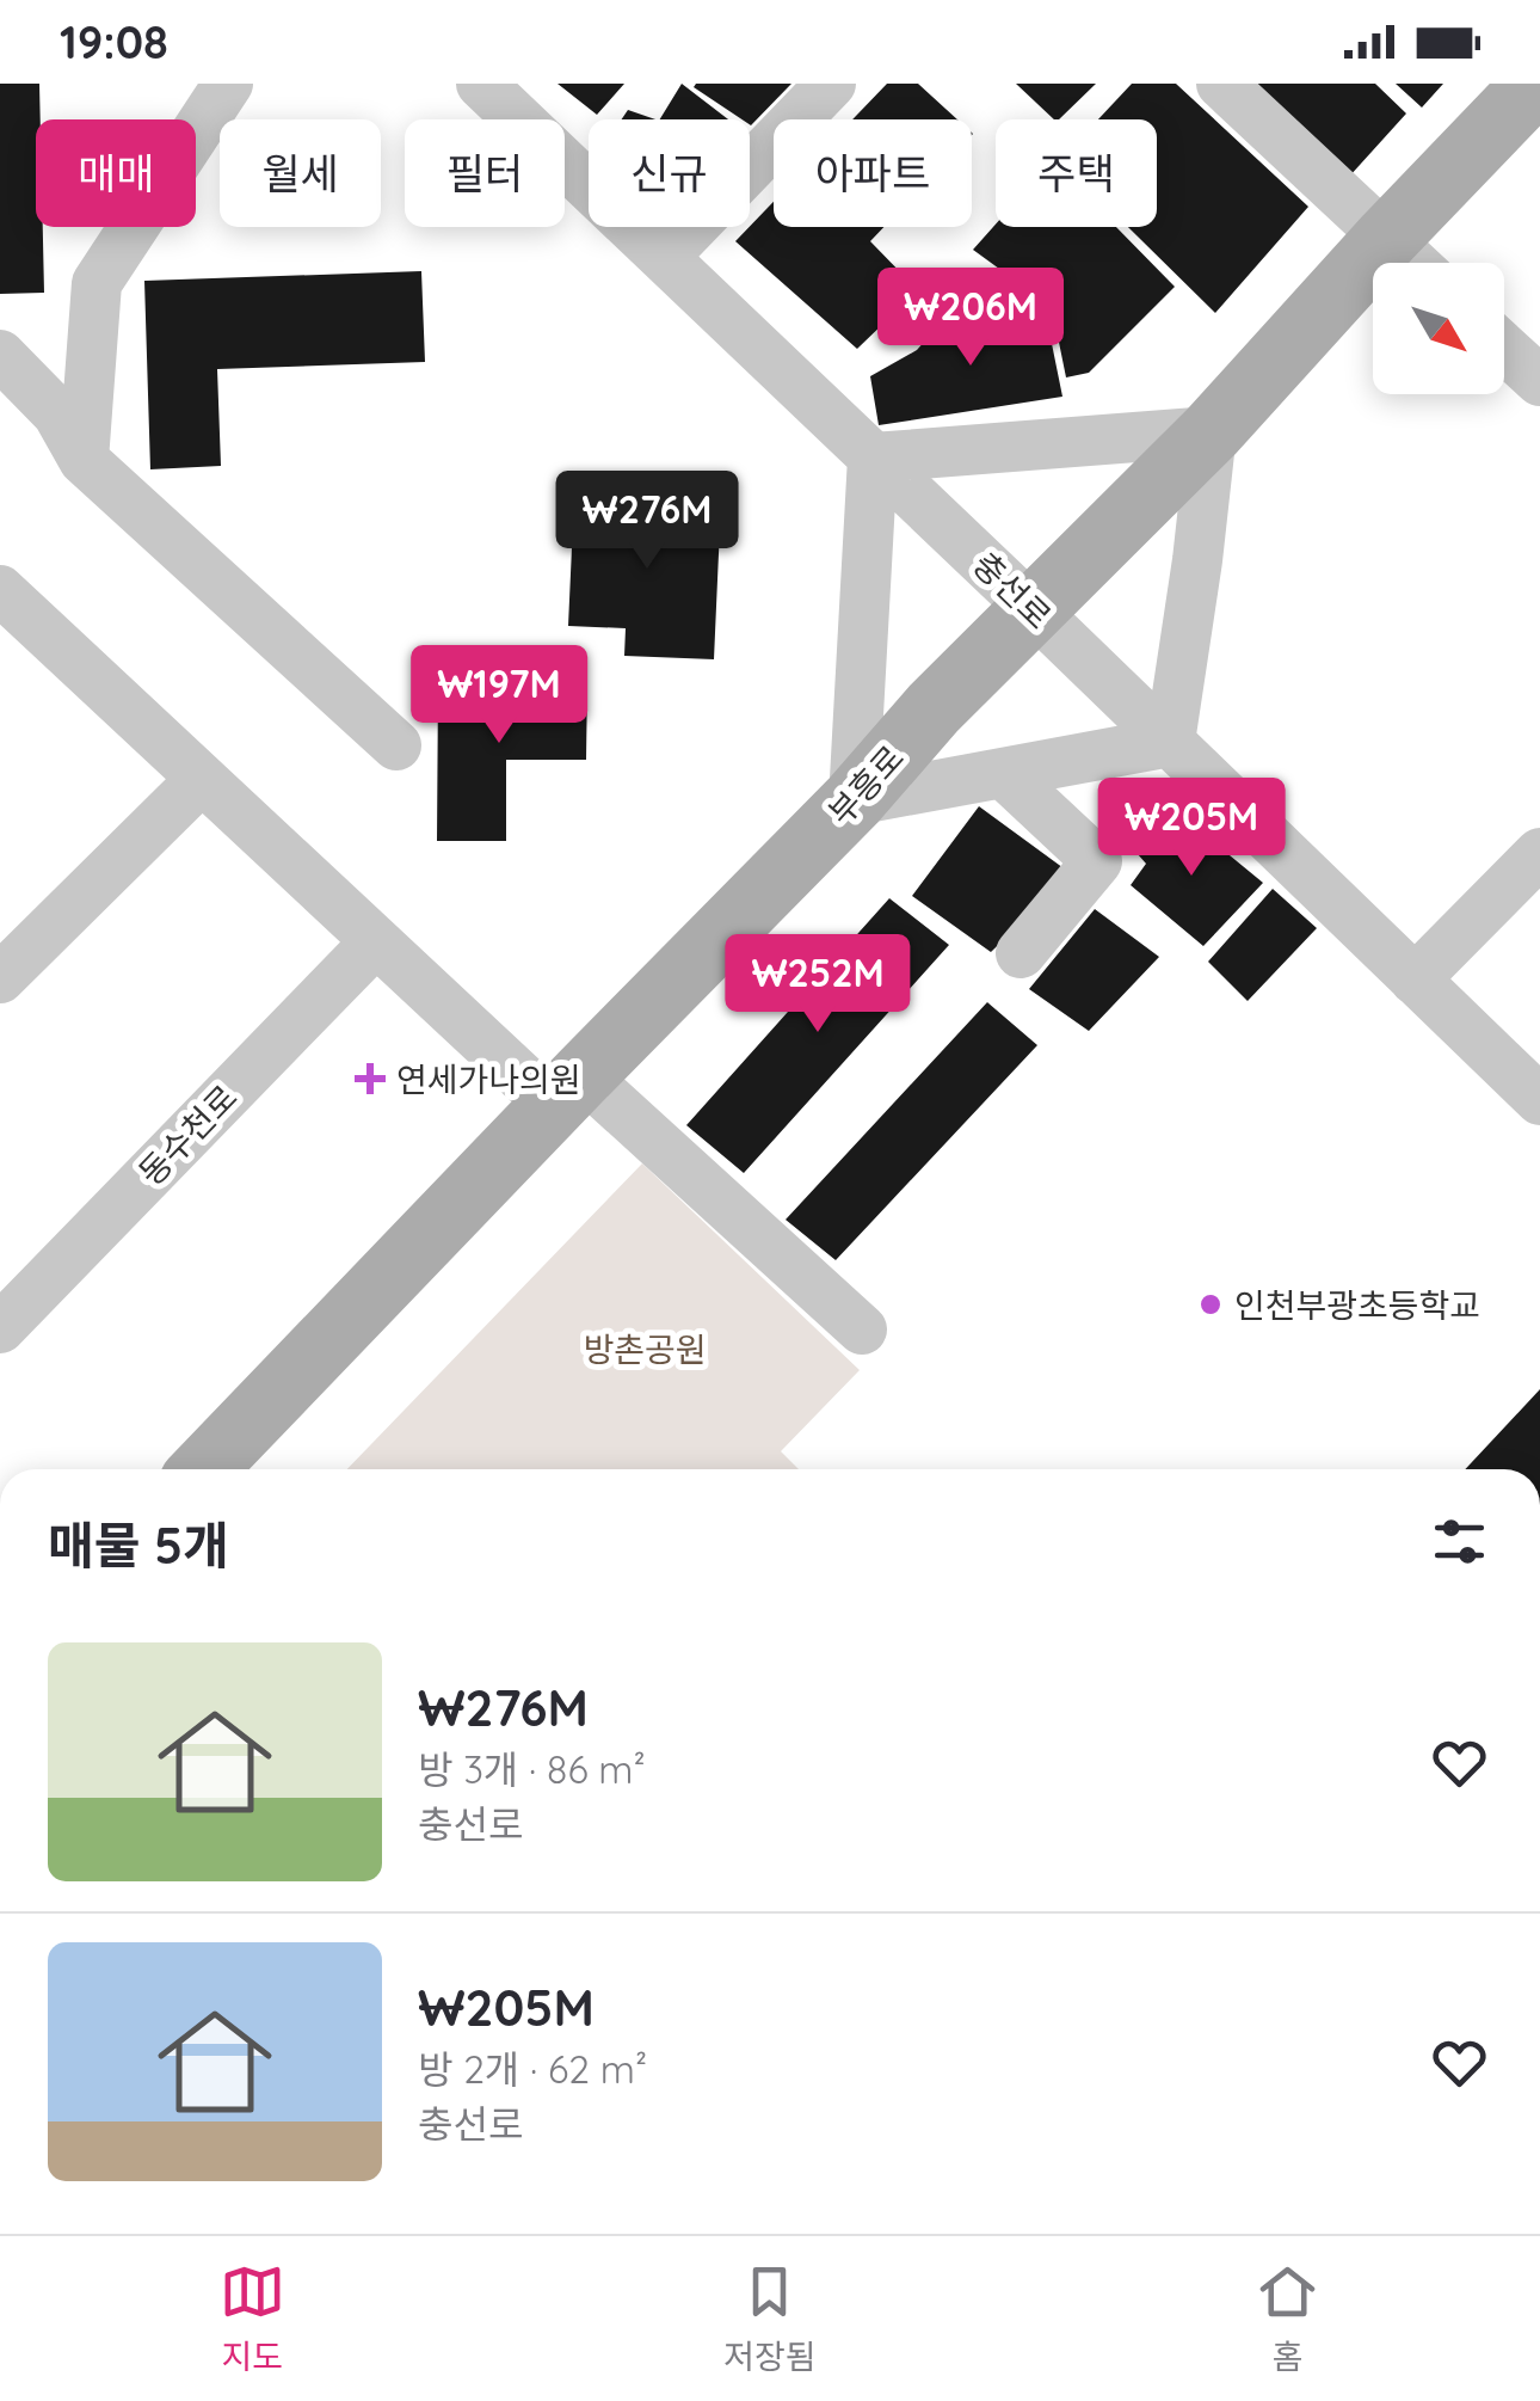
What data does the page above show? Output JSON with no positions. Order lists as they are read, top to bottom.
{
  "streets": {
    "main road": ["부흥로"],
    "street": ["충선로", "동수천로"]
  },
  "crossings": [
    ["충선로", "부흥로"]
  ],
  "parks": ["방촌공원"],
  "places": {
    "health": ["연세가나의원"],
    "other": ["인천부광초등학교"]
  },
  "north": "bottom right",
  "page": {
    "status": "19:08",
    "chip": [
      "매매",
      "월세",
      "필터",
      "신규",
      "아파트",
      "주택"
    ],
    "price": [
      "₩206M",
      "₩276M",
      "₩197M",
      "₩205M",
      "₩252M"
    ],
    "heading": "매물 5개",
    "list": [
      {
        "name": "₩276M",
        "note": "방 3개 · 86 m² · 충선로"
      },
      {
        "name": "₩205M",
        "note": "방 2개 · 62 m² · 충선로"
      }
    ],
    "tabs": ["지도", "저장됨", "홈"]
  }
}
